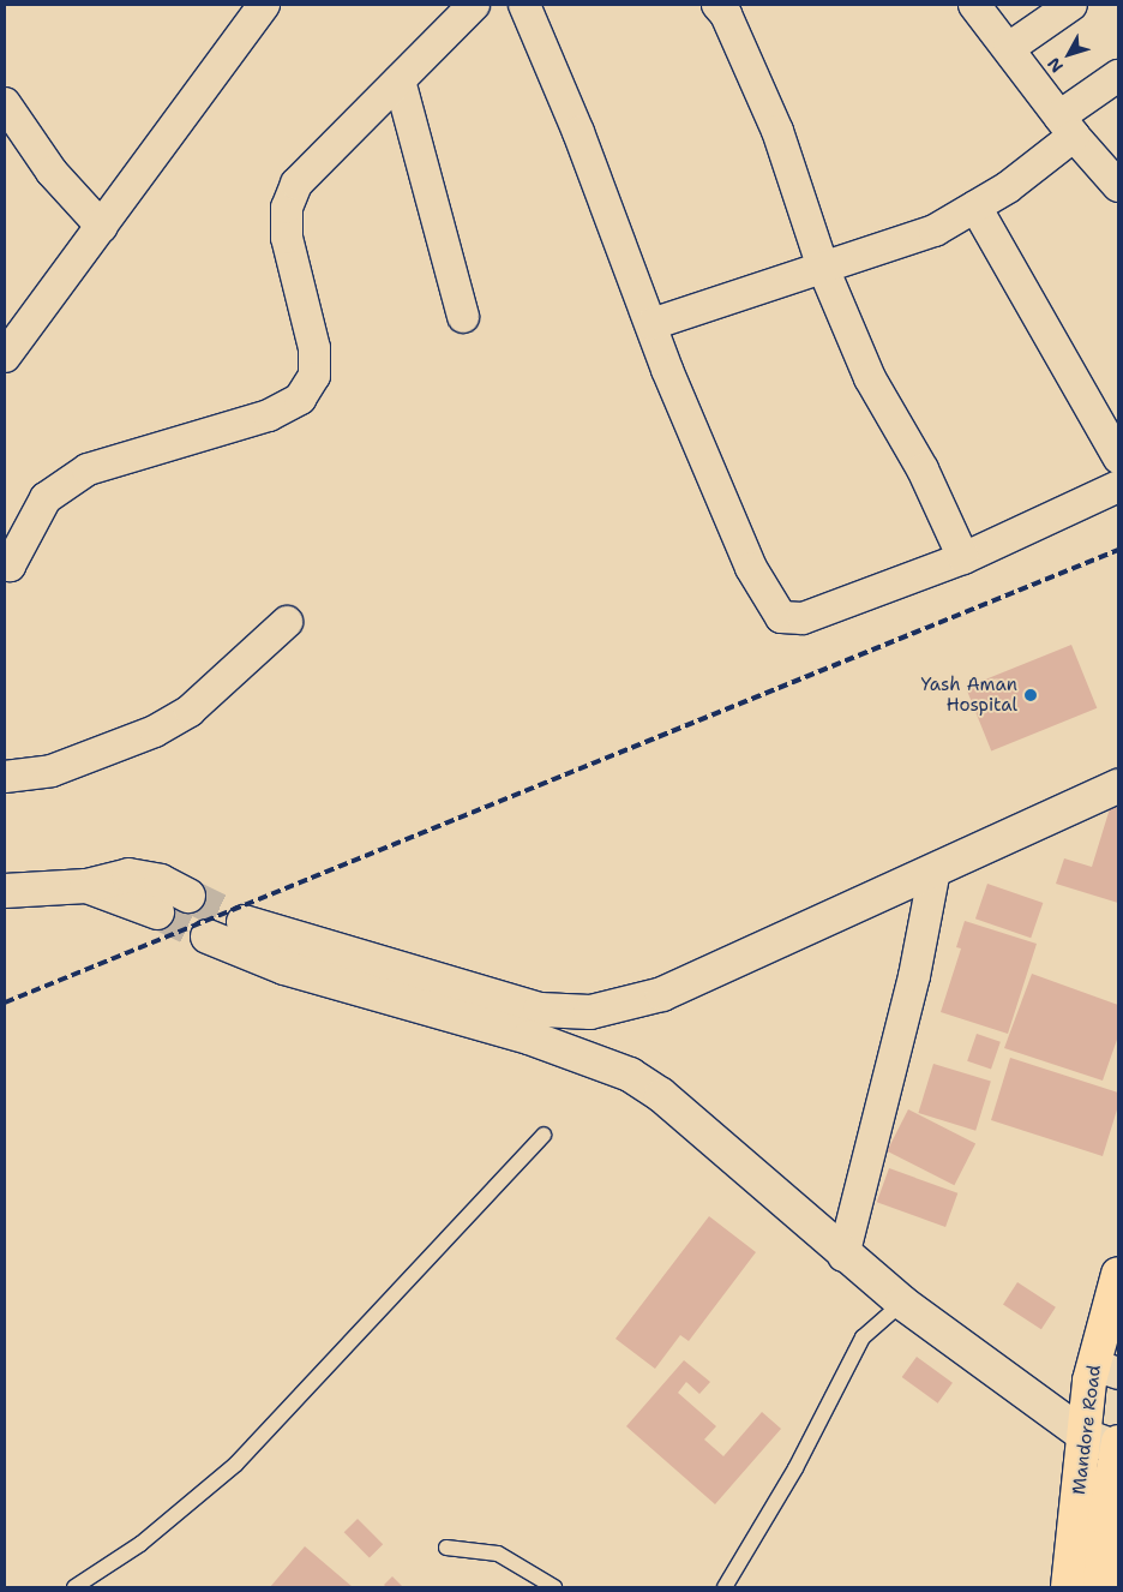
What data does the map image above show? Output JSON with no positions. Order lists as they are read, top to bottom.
{
  "streets": {
    "highway": ["Mandore Road"]
  },
  "places": ["Yash Aman Hospital"],
  "north": "bottom left"
}
